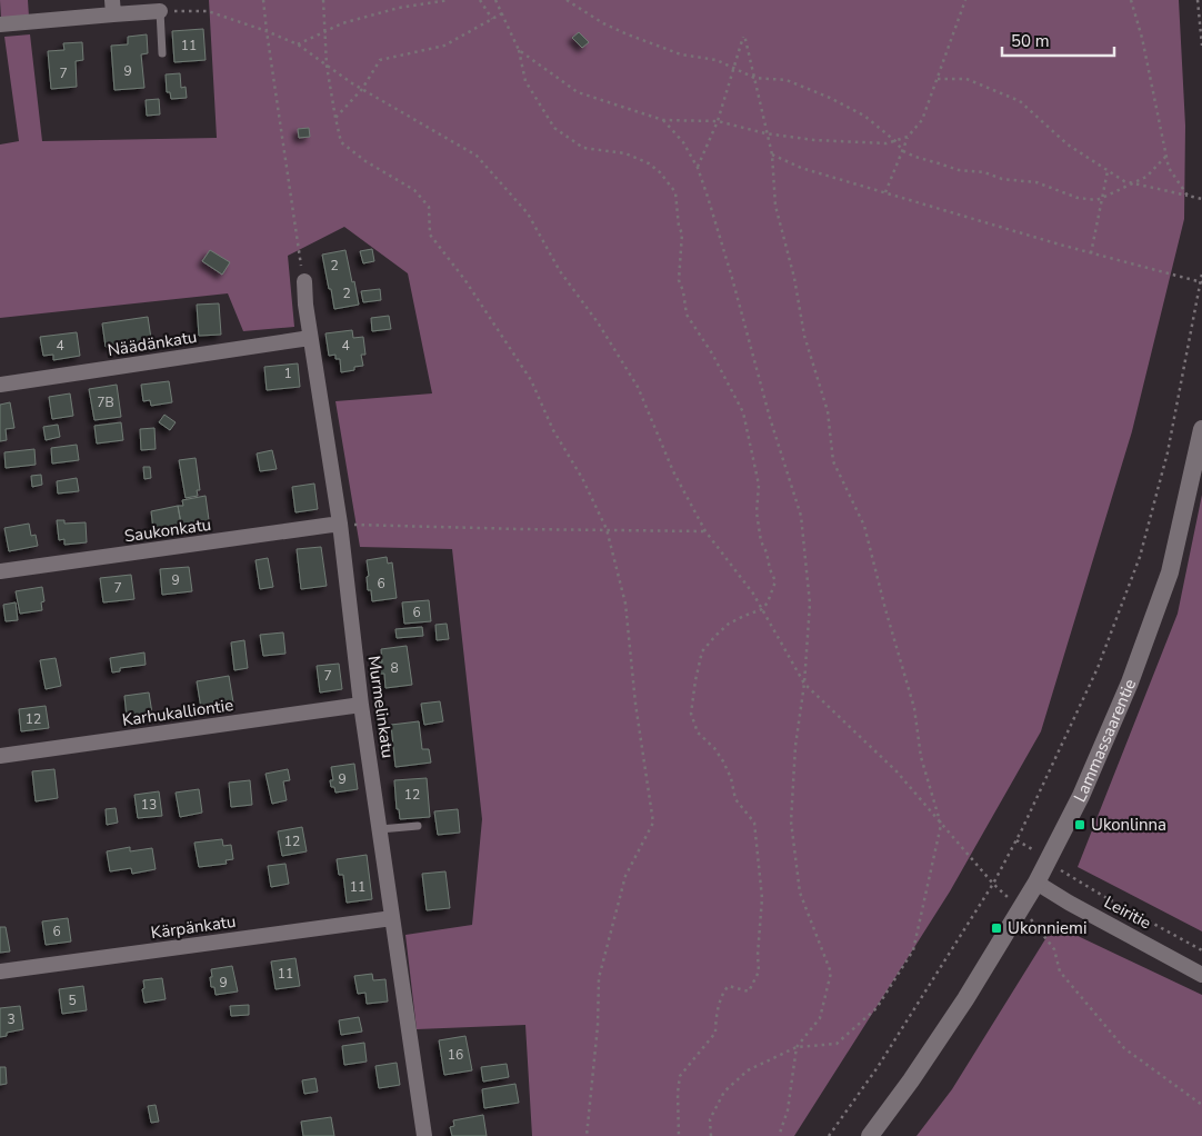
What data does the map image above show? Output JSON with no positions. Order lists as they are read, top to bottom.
{
  "streets": {
    "street": [
      "Näädänkatu",
      "Saukonkatu",
      "Murmelinkatu",
      "Karhukalliontie",
      "Lammassaarentie",
      "Leiritie",
      "Kärpänkatu"
    ]
  },
  "crossings": [
    ["Näädänkatu", "Murmelinkatu"],
    ["Saukonkatu", "Murmelinkatu"],
    ["Murmelinkatu", "Karhukalliontie"],
    ["Murmelinkatu", "Kärpänkatu"],
    ["Lammassaarentie", "Leiritie"]
  ],
  "places": {
    "transit": ["Ukonlinna", "Ukonniemi"]
  },
  "house_numbers": [
    "11",
    "9",
    "7",
    "2",
    "2",
    "4",
    "4",
    "1",
    "7B",
    "9",
    "6",
    "7",
    "6",
    "8",
    "7",
    "12",
    "9",
    "12",
    "13",
    "12",
    "11",
    "6",
    "11",
    "9",
    "5",
    "3",
    "16"
  ],
  "scale_bar": "50 m"
}
